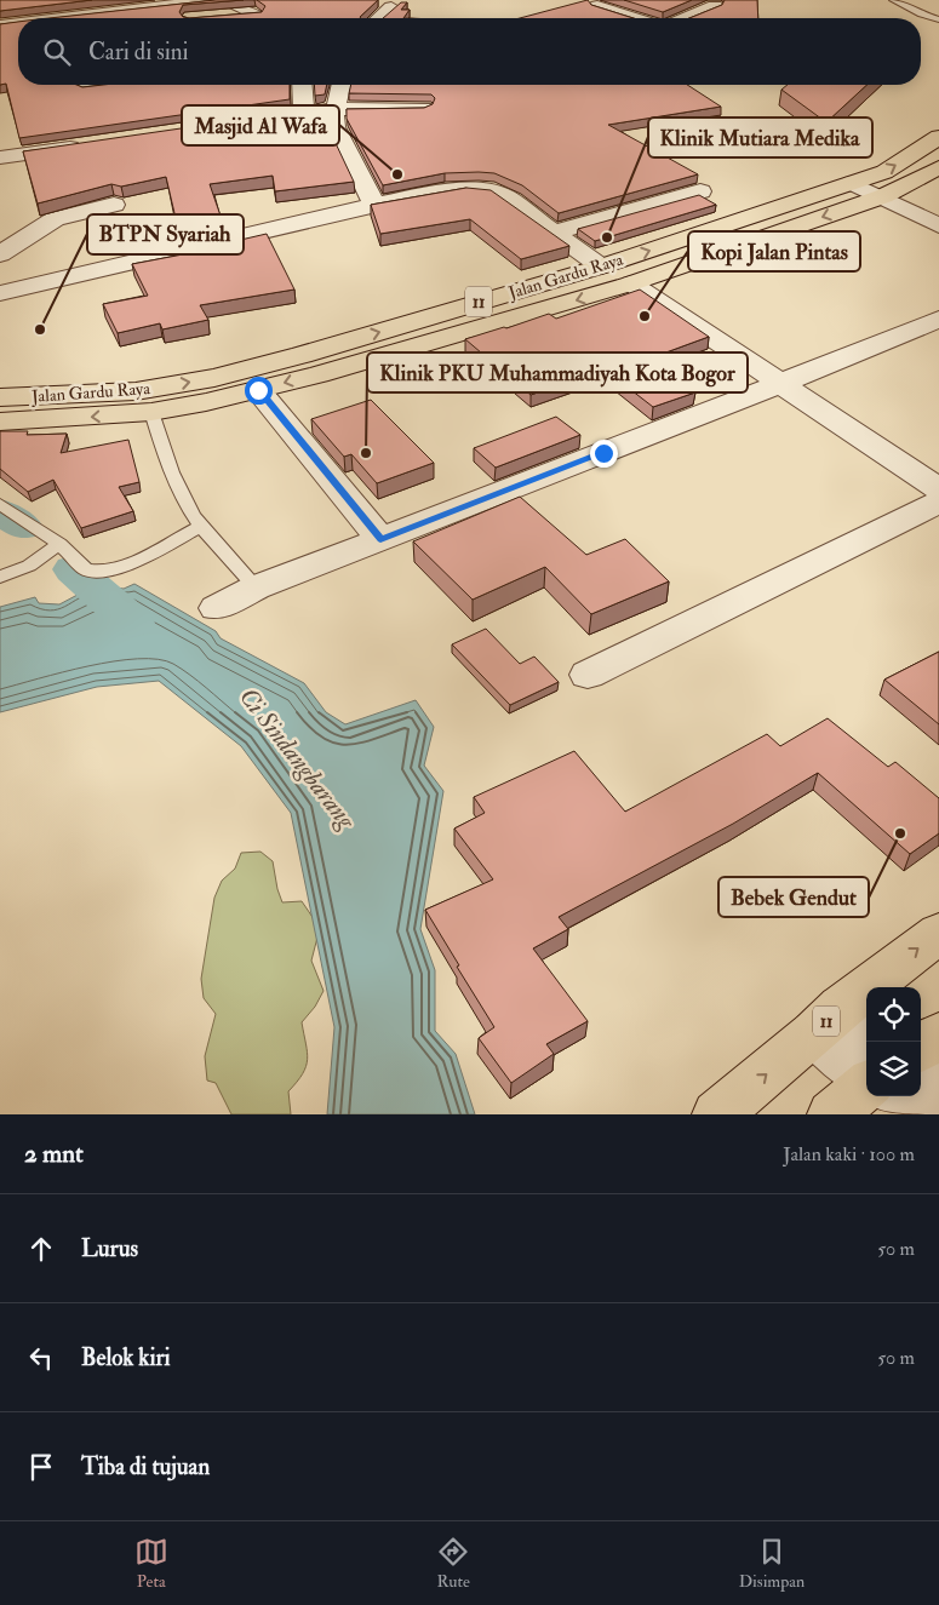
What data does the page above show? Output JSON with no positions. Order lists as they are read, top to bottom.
{
  "streets": {
    "highway": ["Jalan Gardu Raya", "11"]
  },
  "water": ["Ci Sindangbarang"],
  "places": [
    "Masjid Al Wafa",
    "Klinik Mutiara Medika",
    "Kopi Jalan Pintas",
    "BTPN Syariah",
    "Klinik PKU Muhammadiyah Kota Bogor",
    "Bebek Gendut"
  ],
  "page": {
    "search": "Cari di sini",
    "heading": ["2 mnt", "Jalan kaki · 100 m"],
    "list": [
      ["Lurus", "50 m"],
      ["Belok kiri", "50 m"],
      "Tiba di tujuan"
    ],
    "nav": ["Peta", "Rute", "Disimpan"]
  }
}
